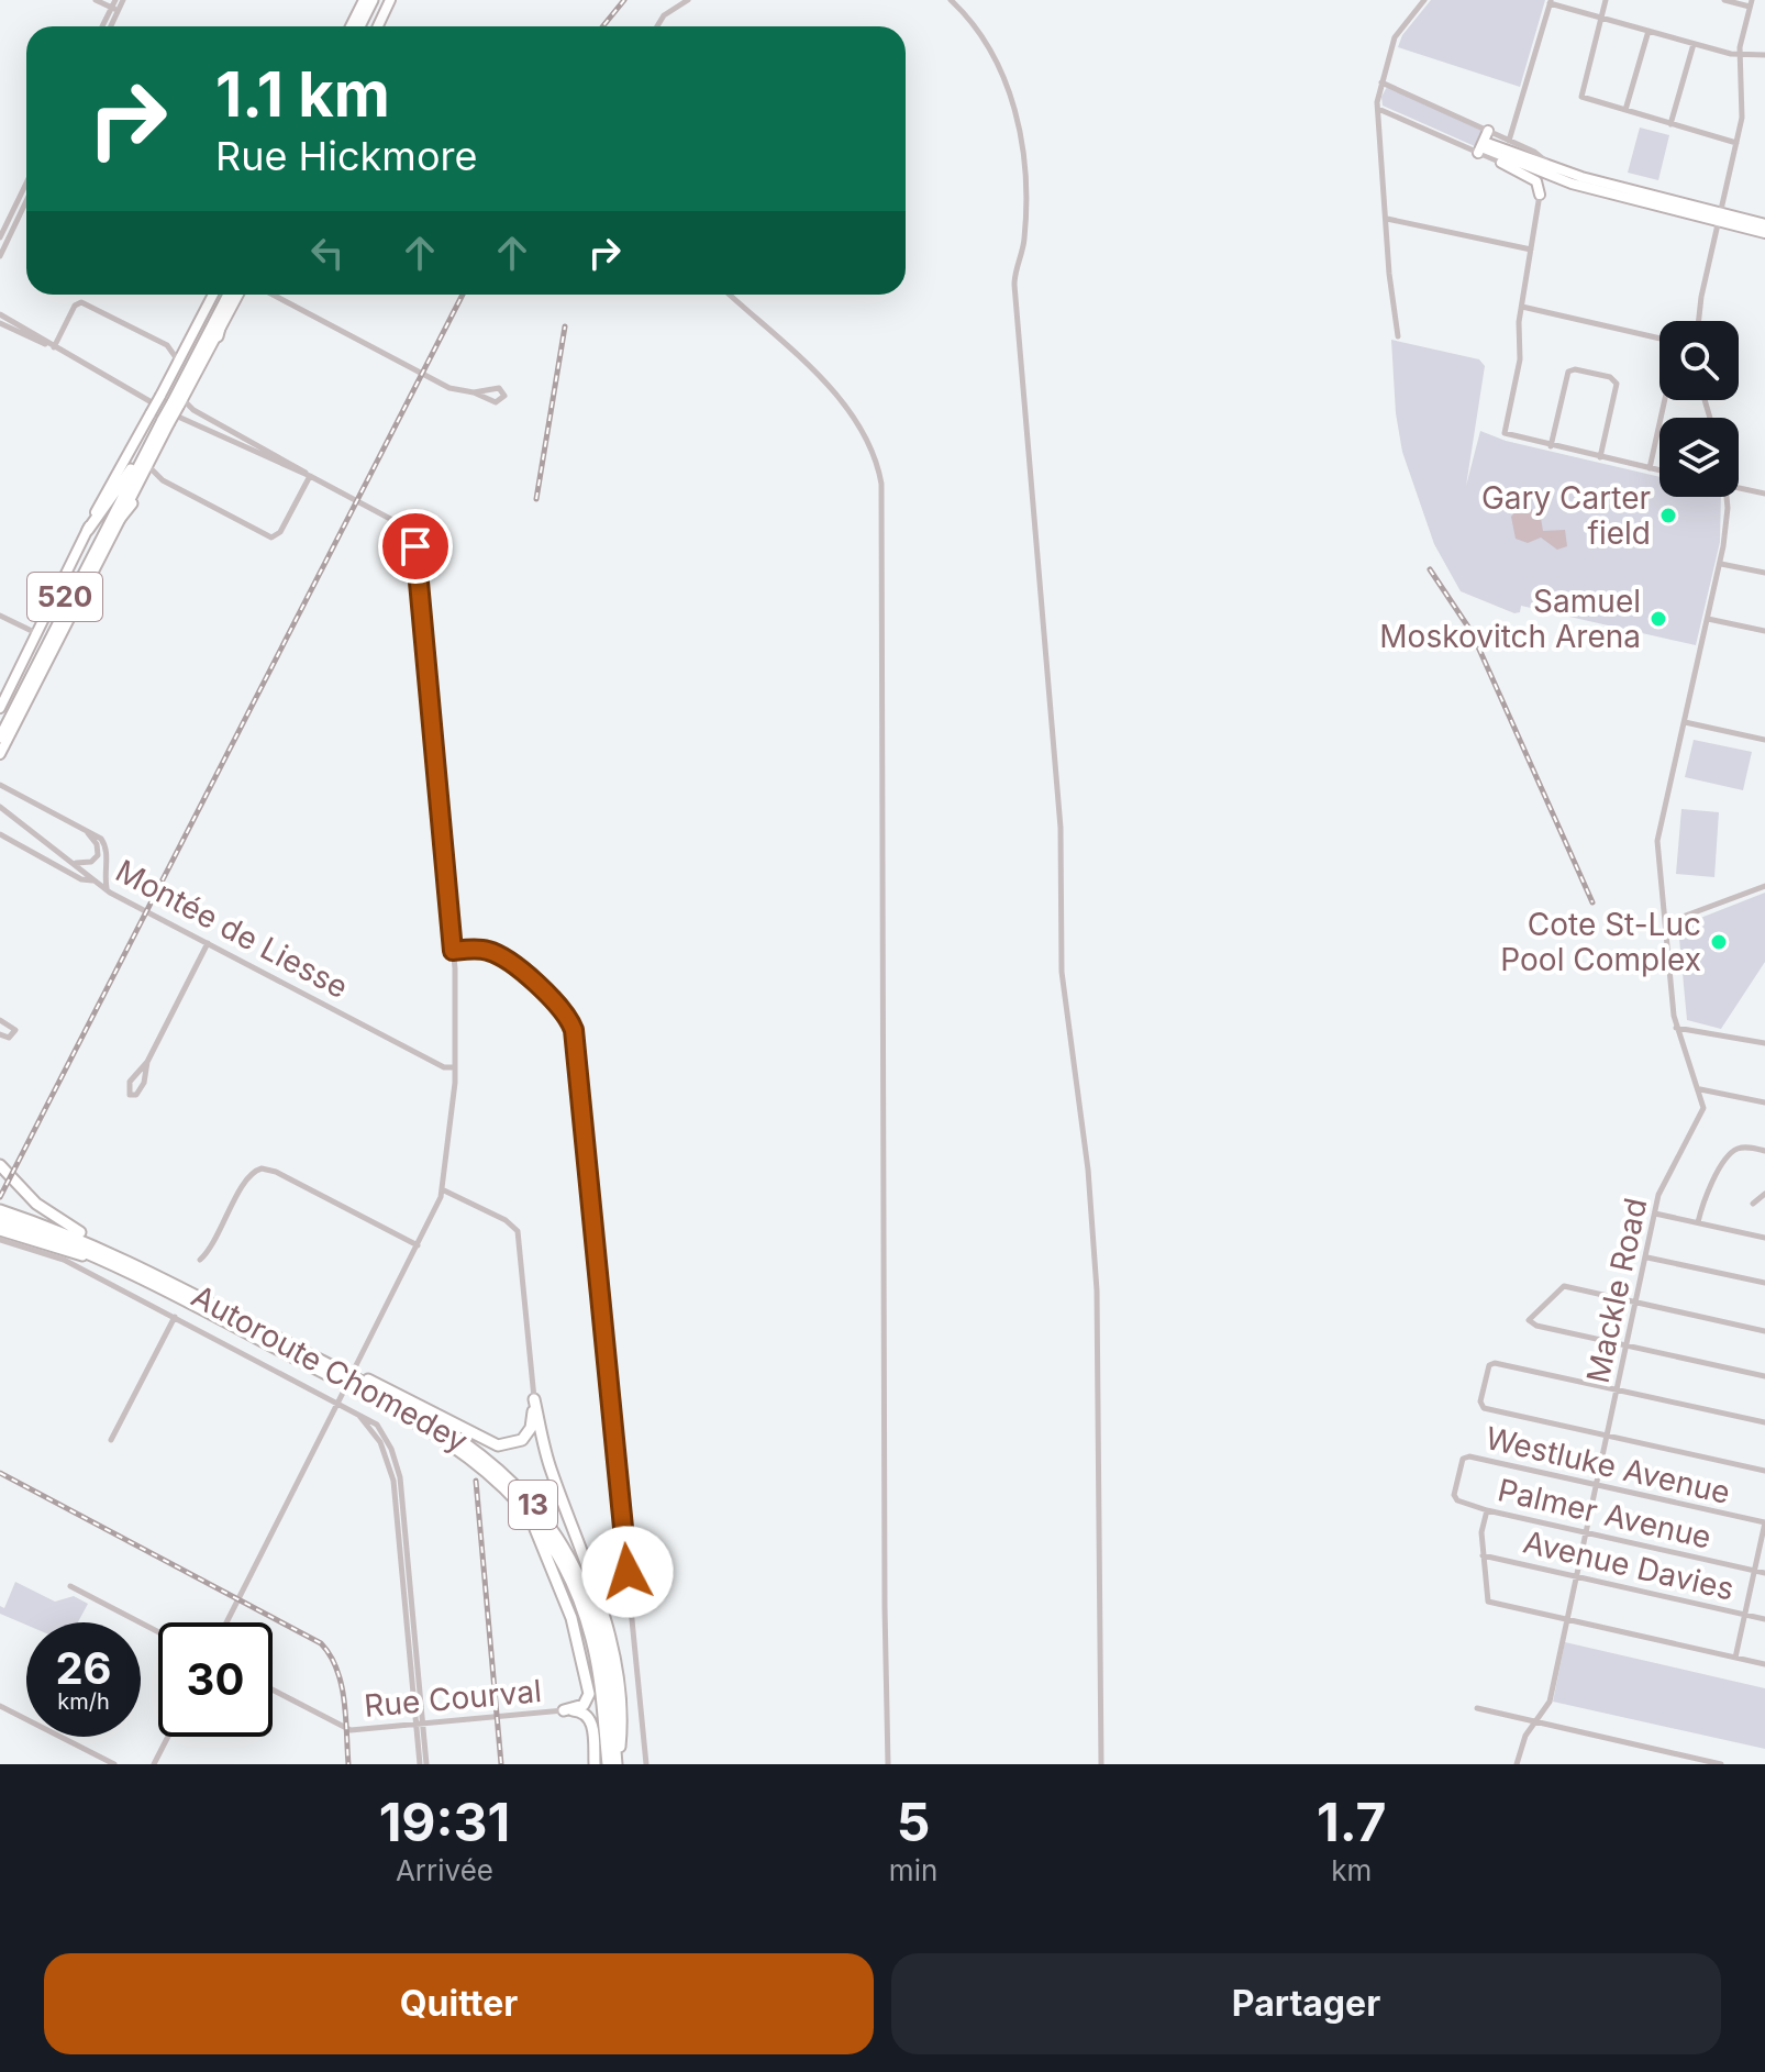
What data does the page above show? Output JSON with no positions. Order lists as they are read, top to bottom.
{
  "streets": {
    "highway": ["520", "Autoroute Chomedey", "13"],
    "street": [
      "Montée de Liesse",
      "Mackle Road",
      "Westluke Avenue",
      "Palmer Avenue",
      "Avenue Davies",
      "Rue Courval"
    ]
  },
  "crossings": [
    ["Mackle Road", "Westluke Avenue"],
    ["Mackle Road", "Palmer Avenue"],
    ["Mackle Road", "Avenue Davies"],
    ["Westluke Avenue", "Palmer Avenue"]
  ],
  "places": ["Gary Carter field", "Samuel Moskovitch Arena", "Cote St-Luc Pool Complex"],
  "page": {
    "turn": ["1.1 km", "Rue Hickmore"],
    "speed": "26 km/h",
    "limit": "30",
    "eta": [
      "19:31",
      "Arrivée",
      "5",
      "min",
      "1.7",
      "km"
    ],
    "buttons": ["Quitter", "Partager"]
  }
}
